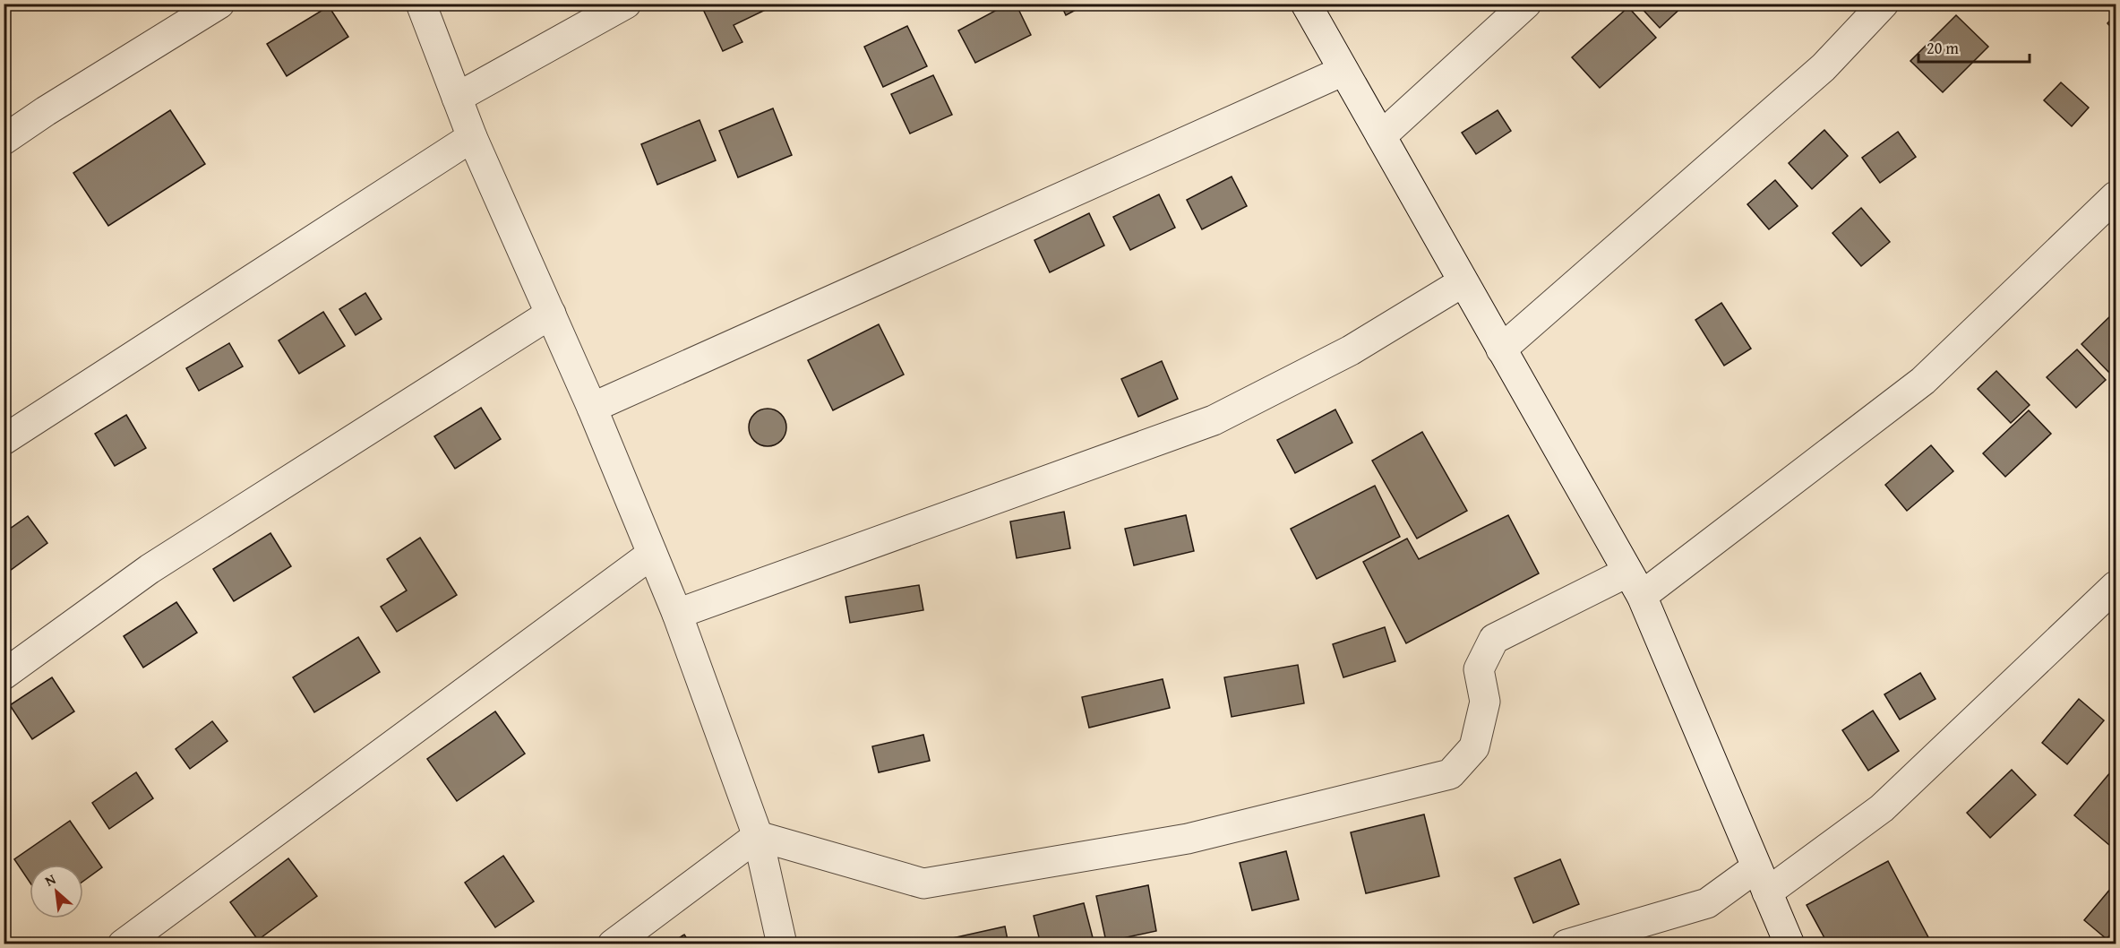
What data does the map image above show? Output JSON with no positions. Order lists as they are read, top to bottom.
{
  "scale_bar": "20 m",
  "north": "top left"
}
